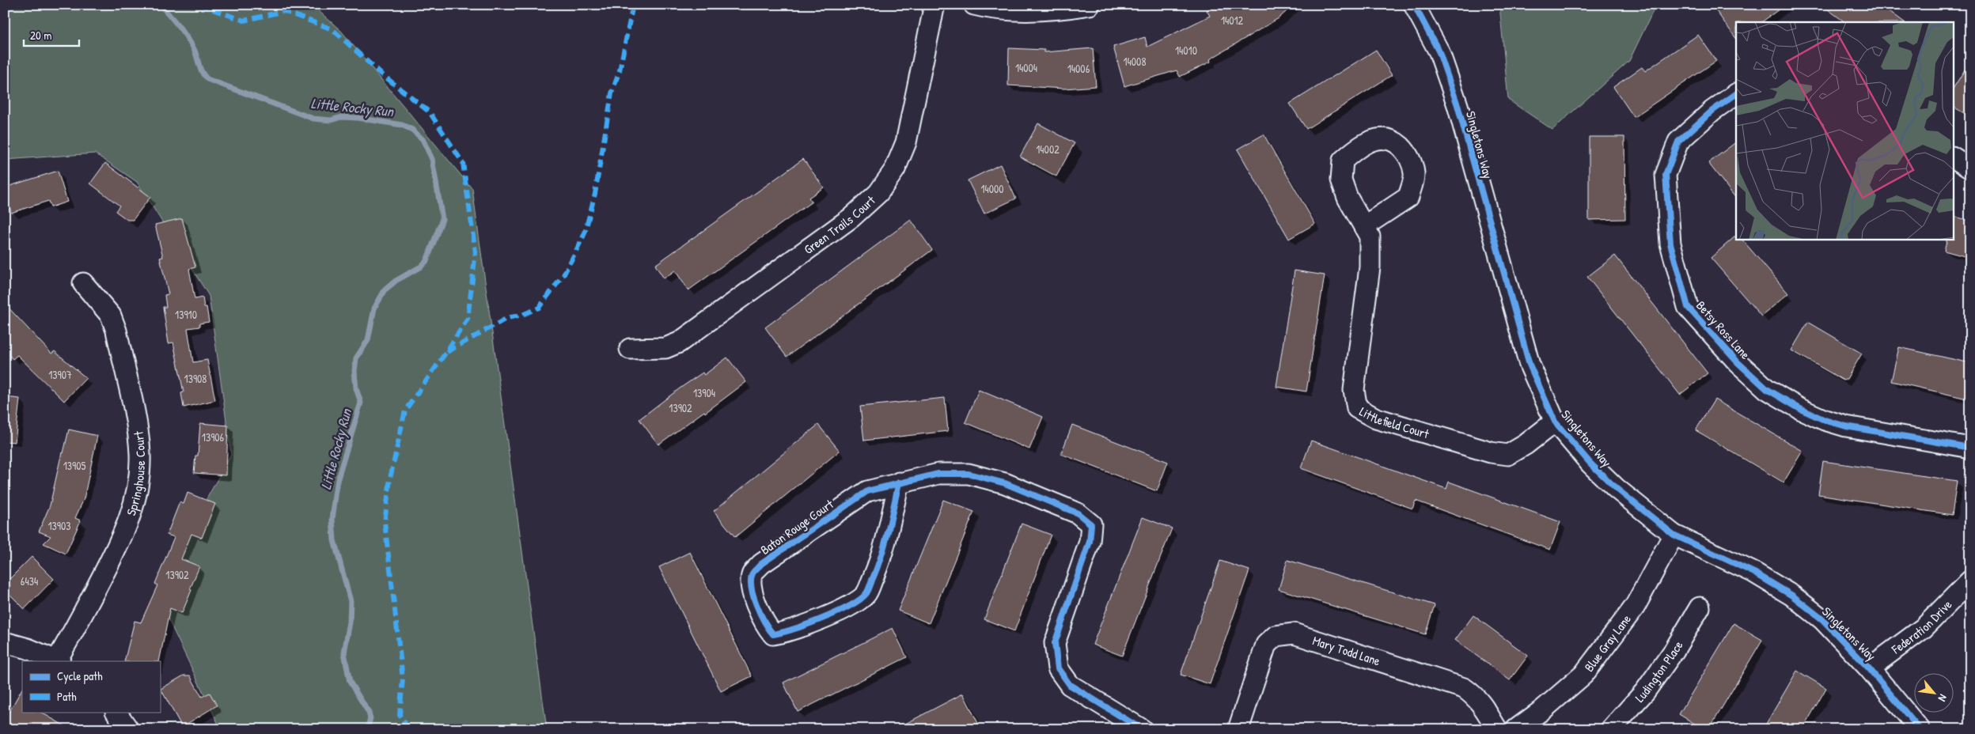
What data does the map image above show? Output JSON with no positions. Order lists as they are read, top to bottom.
{
  "streets": {
    "street": [
      "Singletons Way",
      "Green Trails Court",
      "Betsy Ross Lane",
      "Littlefield Court",
      "Springhouse Court",
      "Baton Rouge Court",
      "Federation Drive",
      "Blue Gray Lane",
      "Mary Todd Lane",
      "Ludington Place"
    ]
  },
  "crossings": [
    ["Singletons Way", "Littlefield Court"],
    ["Singletons Way", "Federation Drive"],
    ["Singletons Way", "Blue Gray Lane"]
  ],
  "water": ["Little Rocky Run"],
  "house_numbers": [
    "14012",
    "14010",
    "14008",
    "14004",
    "14006",
    "14002",
    "14000",
    "13910",
    "13907",
    "13908",
    "13904",
    "13902",
    "13906",
    "13905",
    "13903",
    "13902",
    "6434"
  ],
  "legend": ["Cycle path", "Path"],
  "scale_bar": "20 m",
  "north": "bottom right"
}
